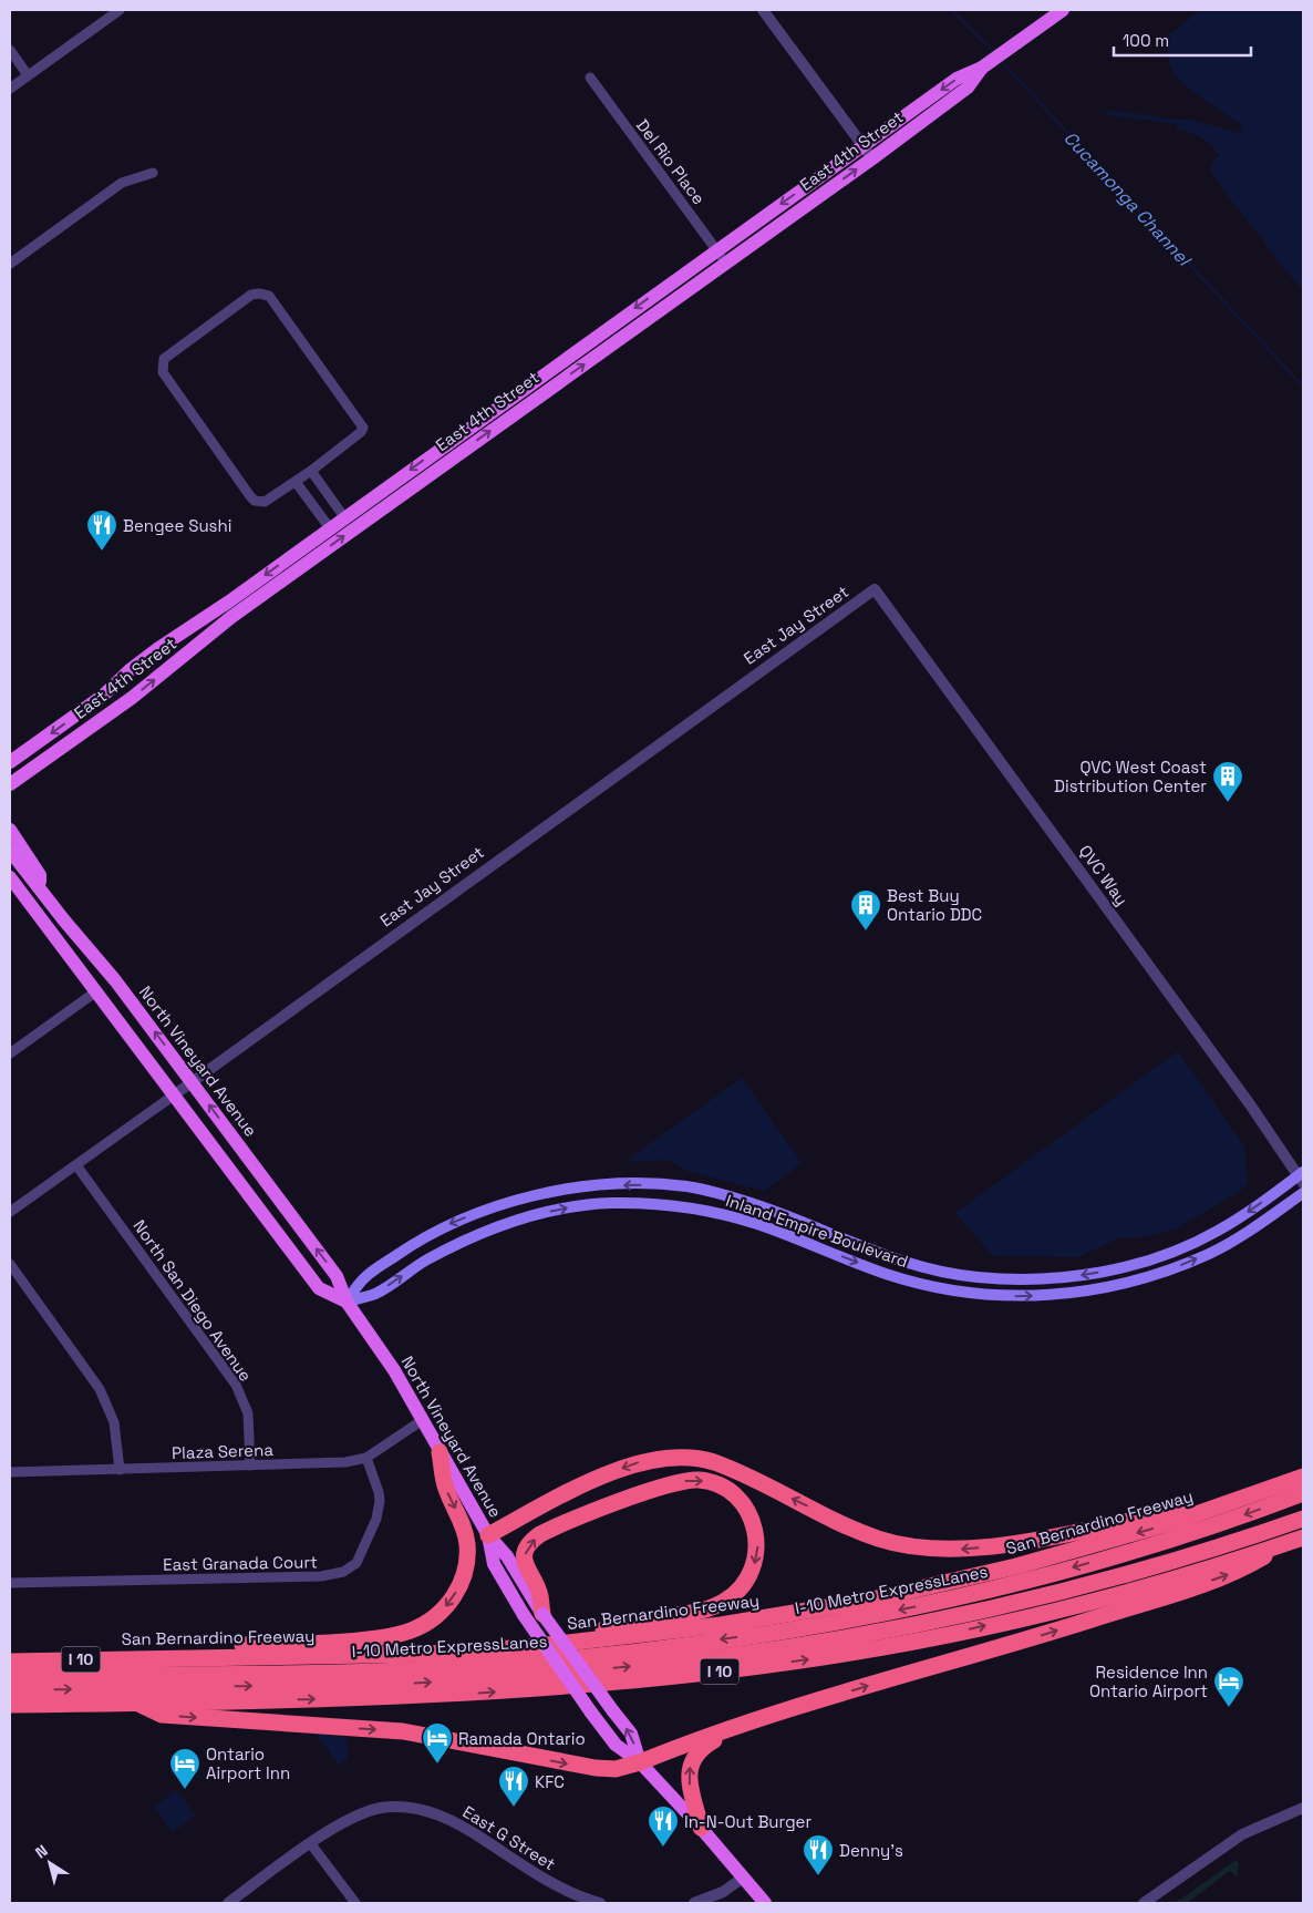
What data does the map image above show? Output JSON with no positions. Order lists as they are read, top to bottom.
{
  "streets": {
    "highway": ["San Bernardino Freeway", "I-10 Metro ExpressLanes", "I 10"],
    "main road": ["East 4th Street", "North Vineyard Avenue", "Inland Empire Boulevard"],
    "street": [
      "Del Rio Place",
      "East Jay Street",
      "QVC Way",
      "North San Diego Avenue",
      "Plaza Serena",
      "East Granada Court",
      "East G Street"
    ]
  },
  "crossings": [
    ["East 4th Street", "Del Rio Place"],
    ["East Jay Street", "QVC Way"],
    ["East Jay Street", "North Vineyard Avenue"],
    ["East Jay Street", "North San Diego Avenue"],
    ["QVC Way", "Inland Empire Boulevard"],
    ["North Vineyard Avenue", "Inland Empire Boulevard"],
    ["North Vineyard Avenue", "Plaza Serena"],
    ["North San Diego Avenue", "Plaza Serena"],
    ["Plaza Serena", "East Granada Court"]
  ],
  "water": ["Cucamonga Channel"],
  "places": {
    "restaurant": [
      "Bengee Sushi",
      "KFC",
      "In-N-Out Burger",
      "Denny's"
    ],
    "building": ["QVC West Coast Distribution Center", "Best Buy Ontario DDC"],
    "hotel": ["Residence Inn Ontario Airport", "Ramada Ontario", "Ontario Airport Inn"]
  },
  "scale_bar": "100 m",
  "north": "top left"
}
